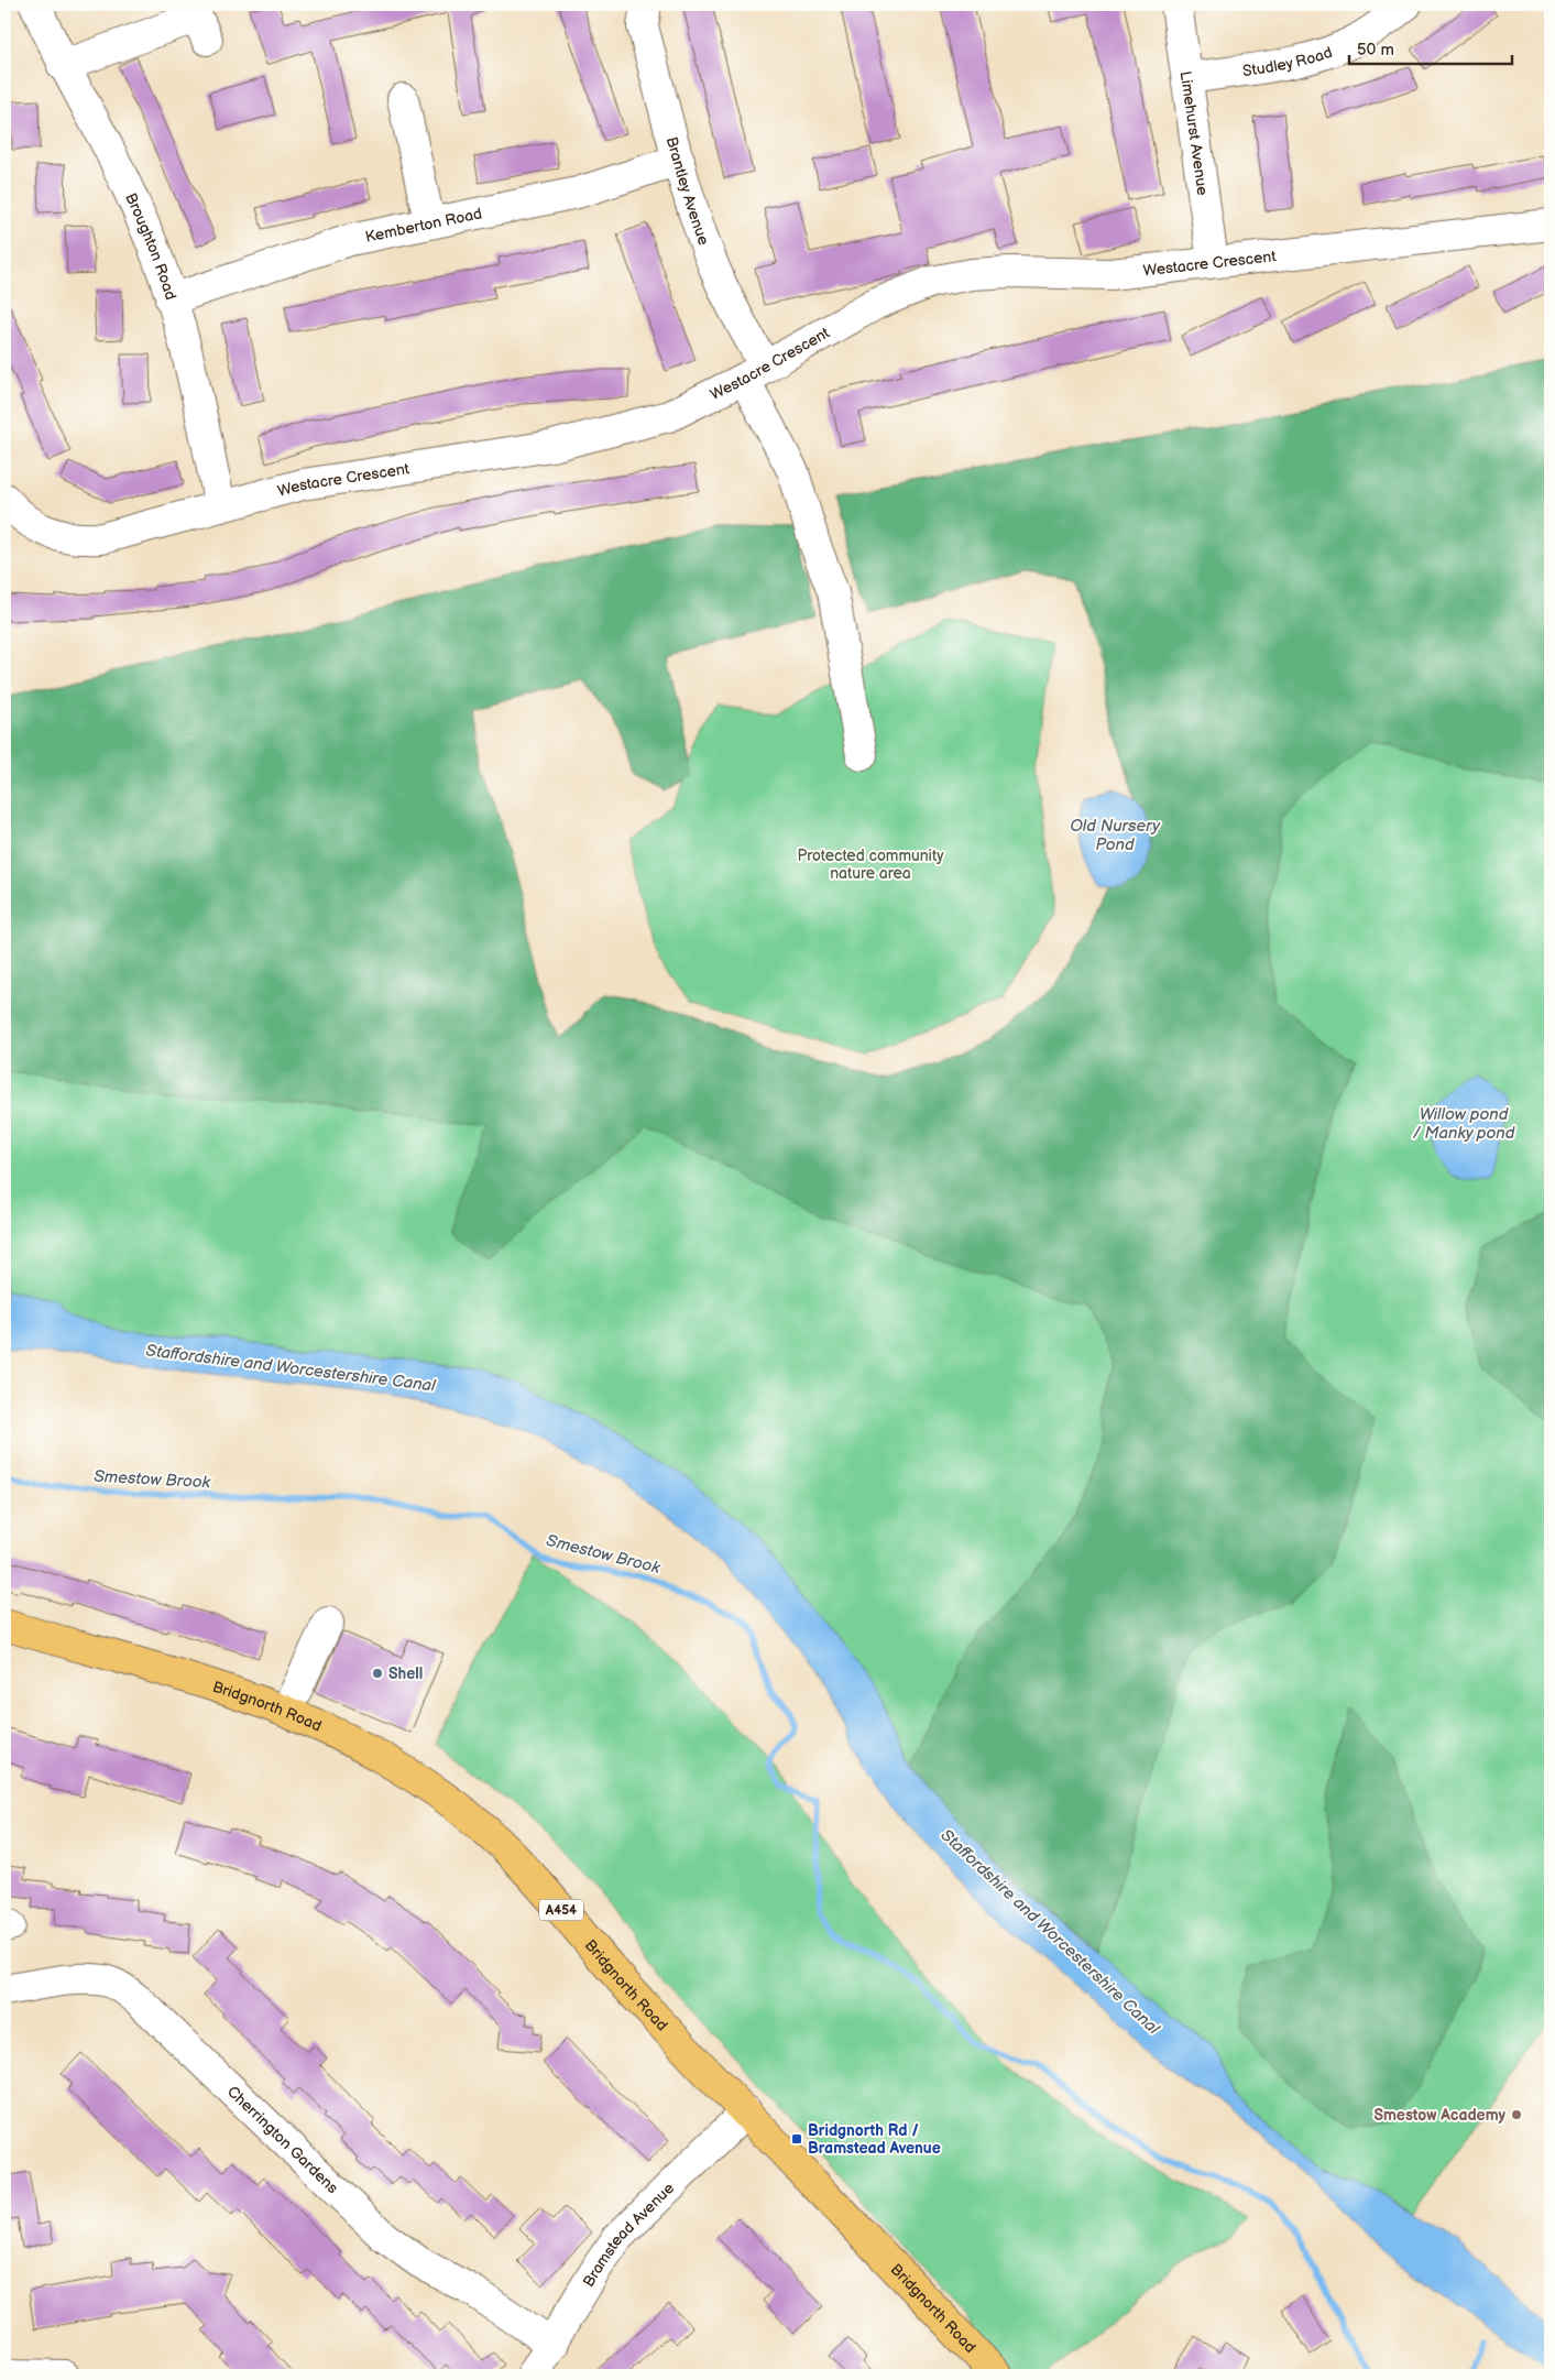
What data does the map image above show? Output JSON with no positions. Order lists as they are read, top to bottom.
{
  "streets": {
    "highway": ["Bridgnorth Road", "A454"],
    "street": [
      "Studley Road",
      "Limehurst Avenue",
      "Brantley Avenue",
      "Kemberton Road",
      "Broughton Road",
      "Westacre Crescent",
      "Cherrington Gardens",
      "Bramstead Avenue"
    ]
  },
  "crossings": [
    ["Studley Road", "Limehurst Avenue"],
    ["Limehurst Avenue", "Westacre Crescent"],
    ["Brantley Avenue", "Kemberton Road"],
    ["Brantley Avenue", "Westacre Crescent"],
    ["Kemberton Road", "Broughton Road"],
    ["Broughton Road", "Westacre Crescent"],
    ["Bridgnorth Road", "Bramstead Avenue"],
    ["Cherrington Gardens", "Bramstead Avenue"]
  ],
  "water": [
    "Old Nursery Pond",
    "Willow pond / Manky pond",
    "Staffordshire and Worcestershire Canal",
    "Smestow Brook"
  ],
  "parks": ["Protected community nature area"],
  "places": {
    "other": ["Shell", "Smestow Academy"],
    "transit": ["Bridgnorth Rd / Bramstead Avenue"]
  },
  "scale_bar": "50 m"
}
